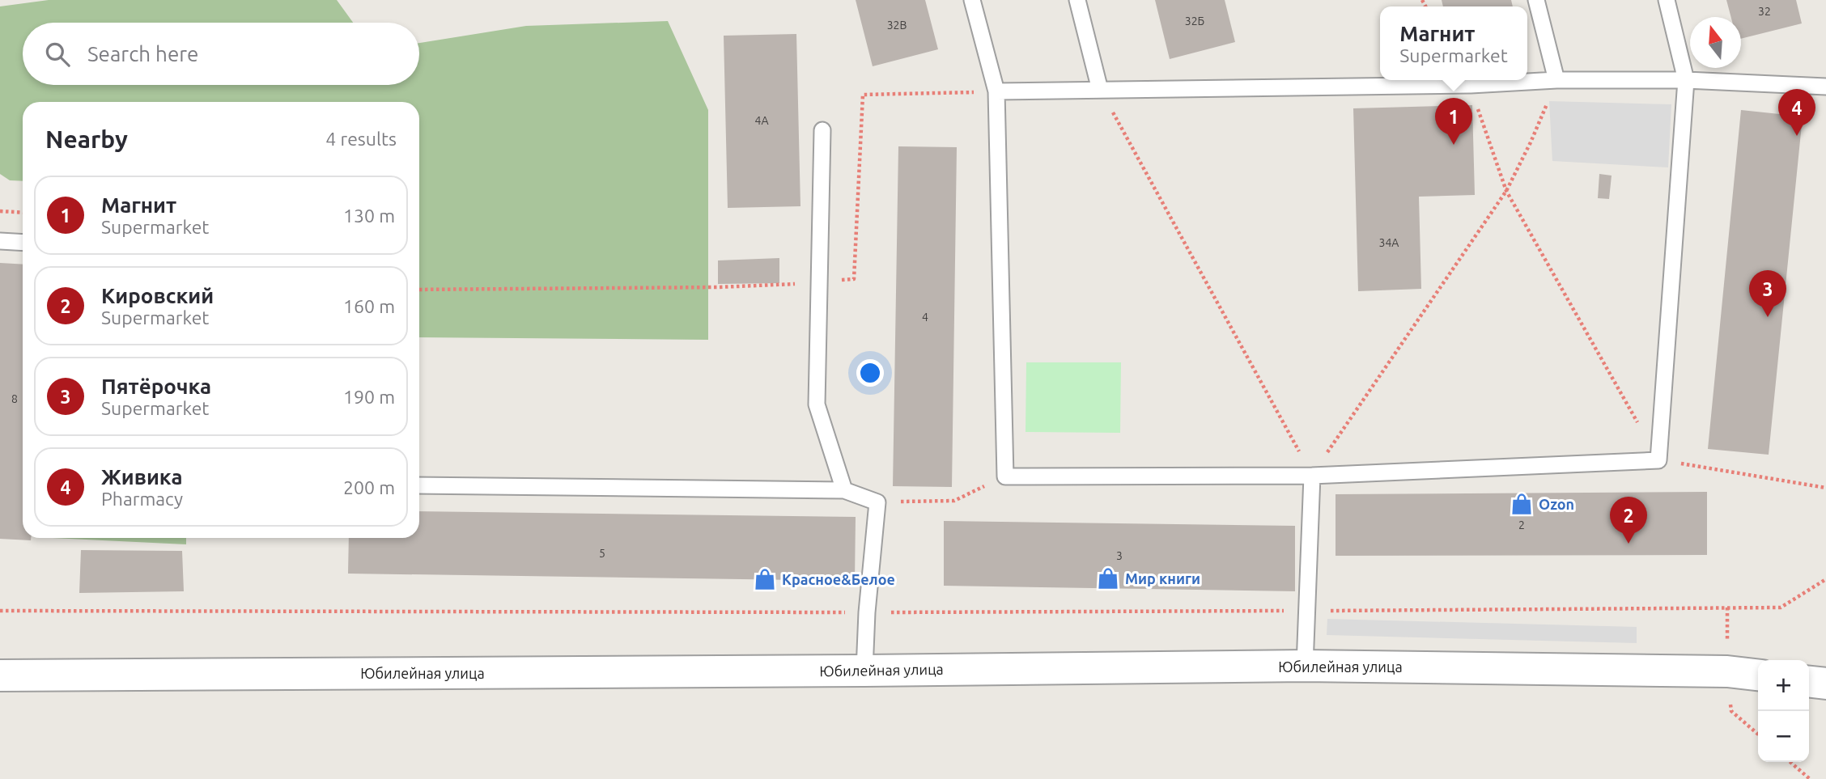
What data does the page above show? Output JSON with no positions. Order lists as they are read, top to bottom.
{
  "streets": {
    "street": ["Юбилейная улица"]
  },
  "places": {
    "shop": ["Ozon", "Мир книги", "Красное&Белое"]
  },
  "house_numbers": [
    "32",
    "32Б",
    "32В",
    "4А",
    "34А",
    "4",
    "8",
    "2",
    "5",
    "3"
  ],
  "north": "top",
  "page": {
    "popup": ["Магнит", "Supermarket"],
    "search": "Search here",
    "pins": [
      "4",
      "1",
      "3",
      "2"
    ],
    "heading": ["Nearby", "4 results"],
    "list": [
      {
        "mark": "1",
        "name": "Магнит",
        "note": "Supermarket",
        "value": "130 m"
      },
      {
        "mark": "2",
        "name": "Кировский",
        "note": "Supermarket",
        "value": "160 m"
      },
      {
        "mark": "3",
        "name": "Пятёрочка",
        "note": "Supermarket",
        "value": "190 m"
      },
      {
        "mark": "4",
        "name": "Живика",
        "note": "Pharmacy",
        "value": "200 m"
      }
    ],
    "map_buttons": ["+", "−"]
  }
}
